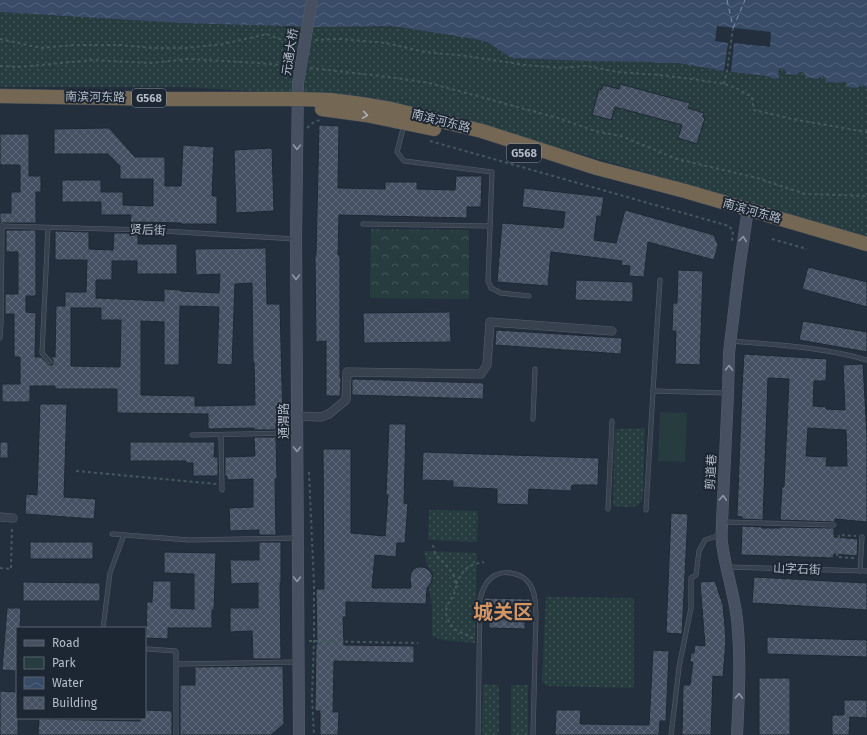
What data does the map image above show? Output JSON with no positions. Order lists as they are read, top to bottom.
{
  "streets": {
    "highway": ["南滨河东路", "G568"],
    "street": ["元通大桥", "通渭路", "剪道巷"],
    "lane": ["贤后街", "山字石街"]
  },
  "crossings": [
    ["元通大桥", "南滨河东路"],
    ["元通大桥", "通渭路"],
    ["南滨河东路", "通渭路"],
    ["南滨河东路", "剪道巷"],
    ["贤后街", "通渭路"],
    ["剪道巷", "山字石街"]
  ],
  "one_way": ["通渭路", "剪道巷"],
  "districts": ["城关区"],
  "legend": [
    "Road",
    "Park",
    "Water",
    "Building"
  ]
}
